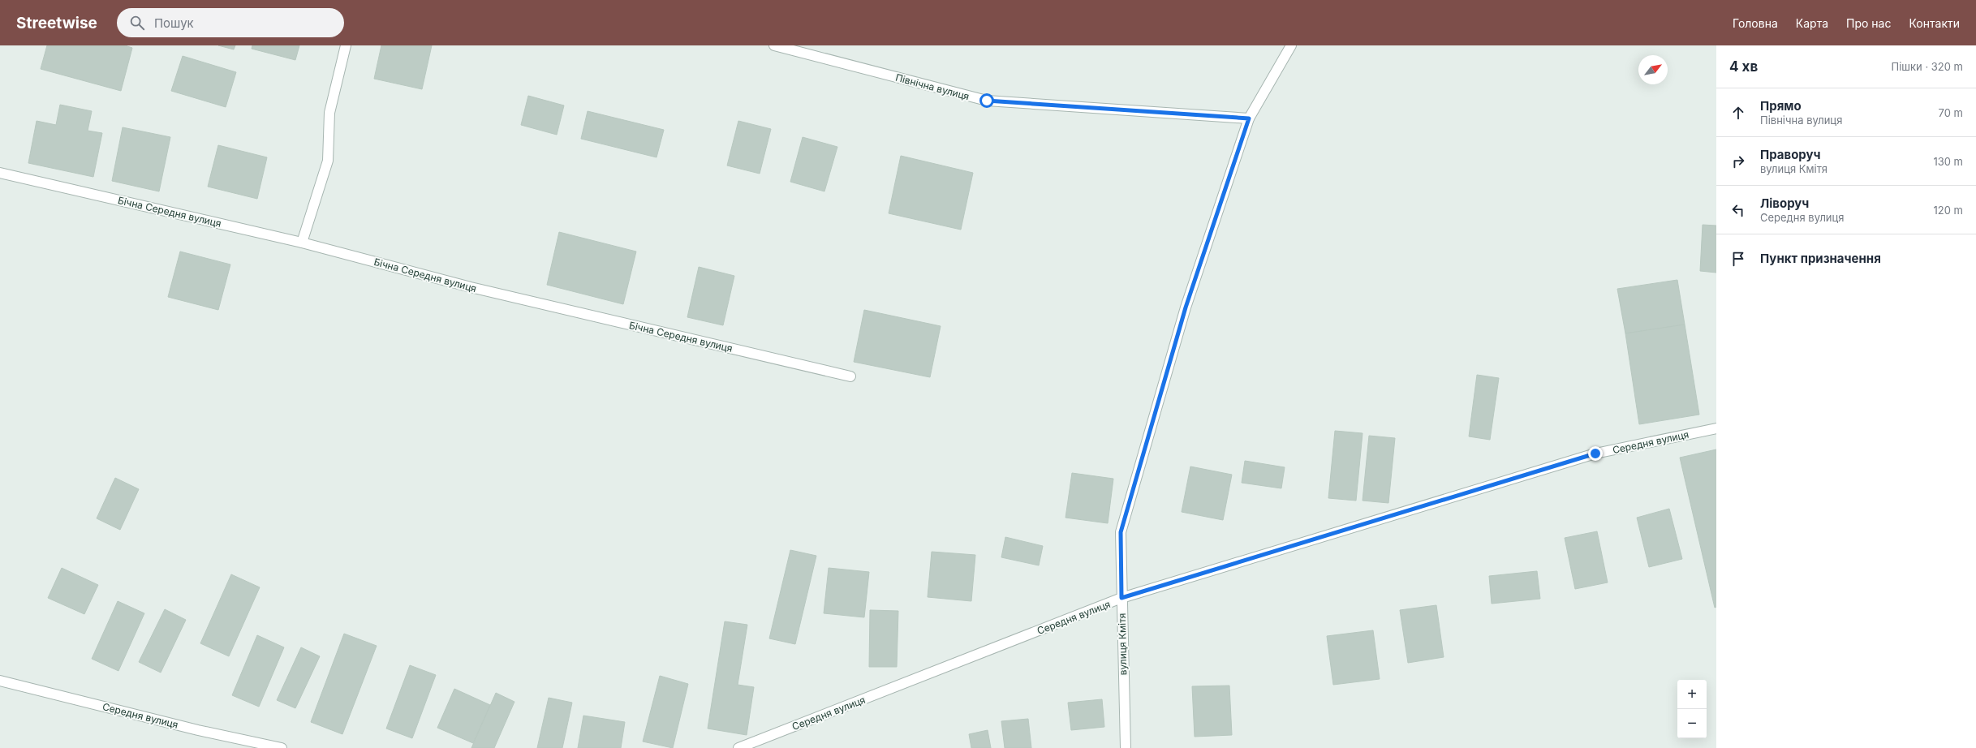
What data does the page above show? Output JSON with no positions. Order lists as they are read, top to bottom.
{
  "streets": {
    "street": [
      "Північна вулиця",
      "Бічна Середня вулиця",
      "Середня вулиця",
      "вулиця Кмітя"
    ]
  },
  "crossings": [
    ["Північна вулиця", "вулиця Кмітя"],
    ["Середня вулиця", "вулиця Кмітя"]
  ],
  "north": "top right",
  "page": {
    "header": "Streetwise",
    "search": "Пошук",
    "nav": [
      "Головна",
      "Карта",
      "Про нас",
      "Контакти"
    ],
    "heading": ["4 хв", "Пішки · 320 m"],
    "list": [
      ["Прямо", "Північна вулиця", "70 m"],
      ["Праворуч", "вулиця Кмітя", "130 m"],
      ["Ліворуч", "Середня вулиця", "120 m"],
      "Пункт призначення"
    ],
    "map_buttons": ["+", "−"]
  }
}
